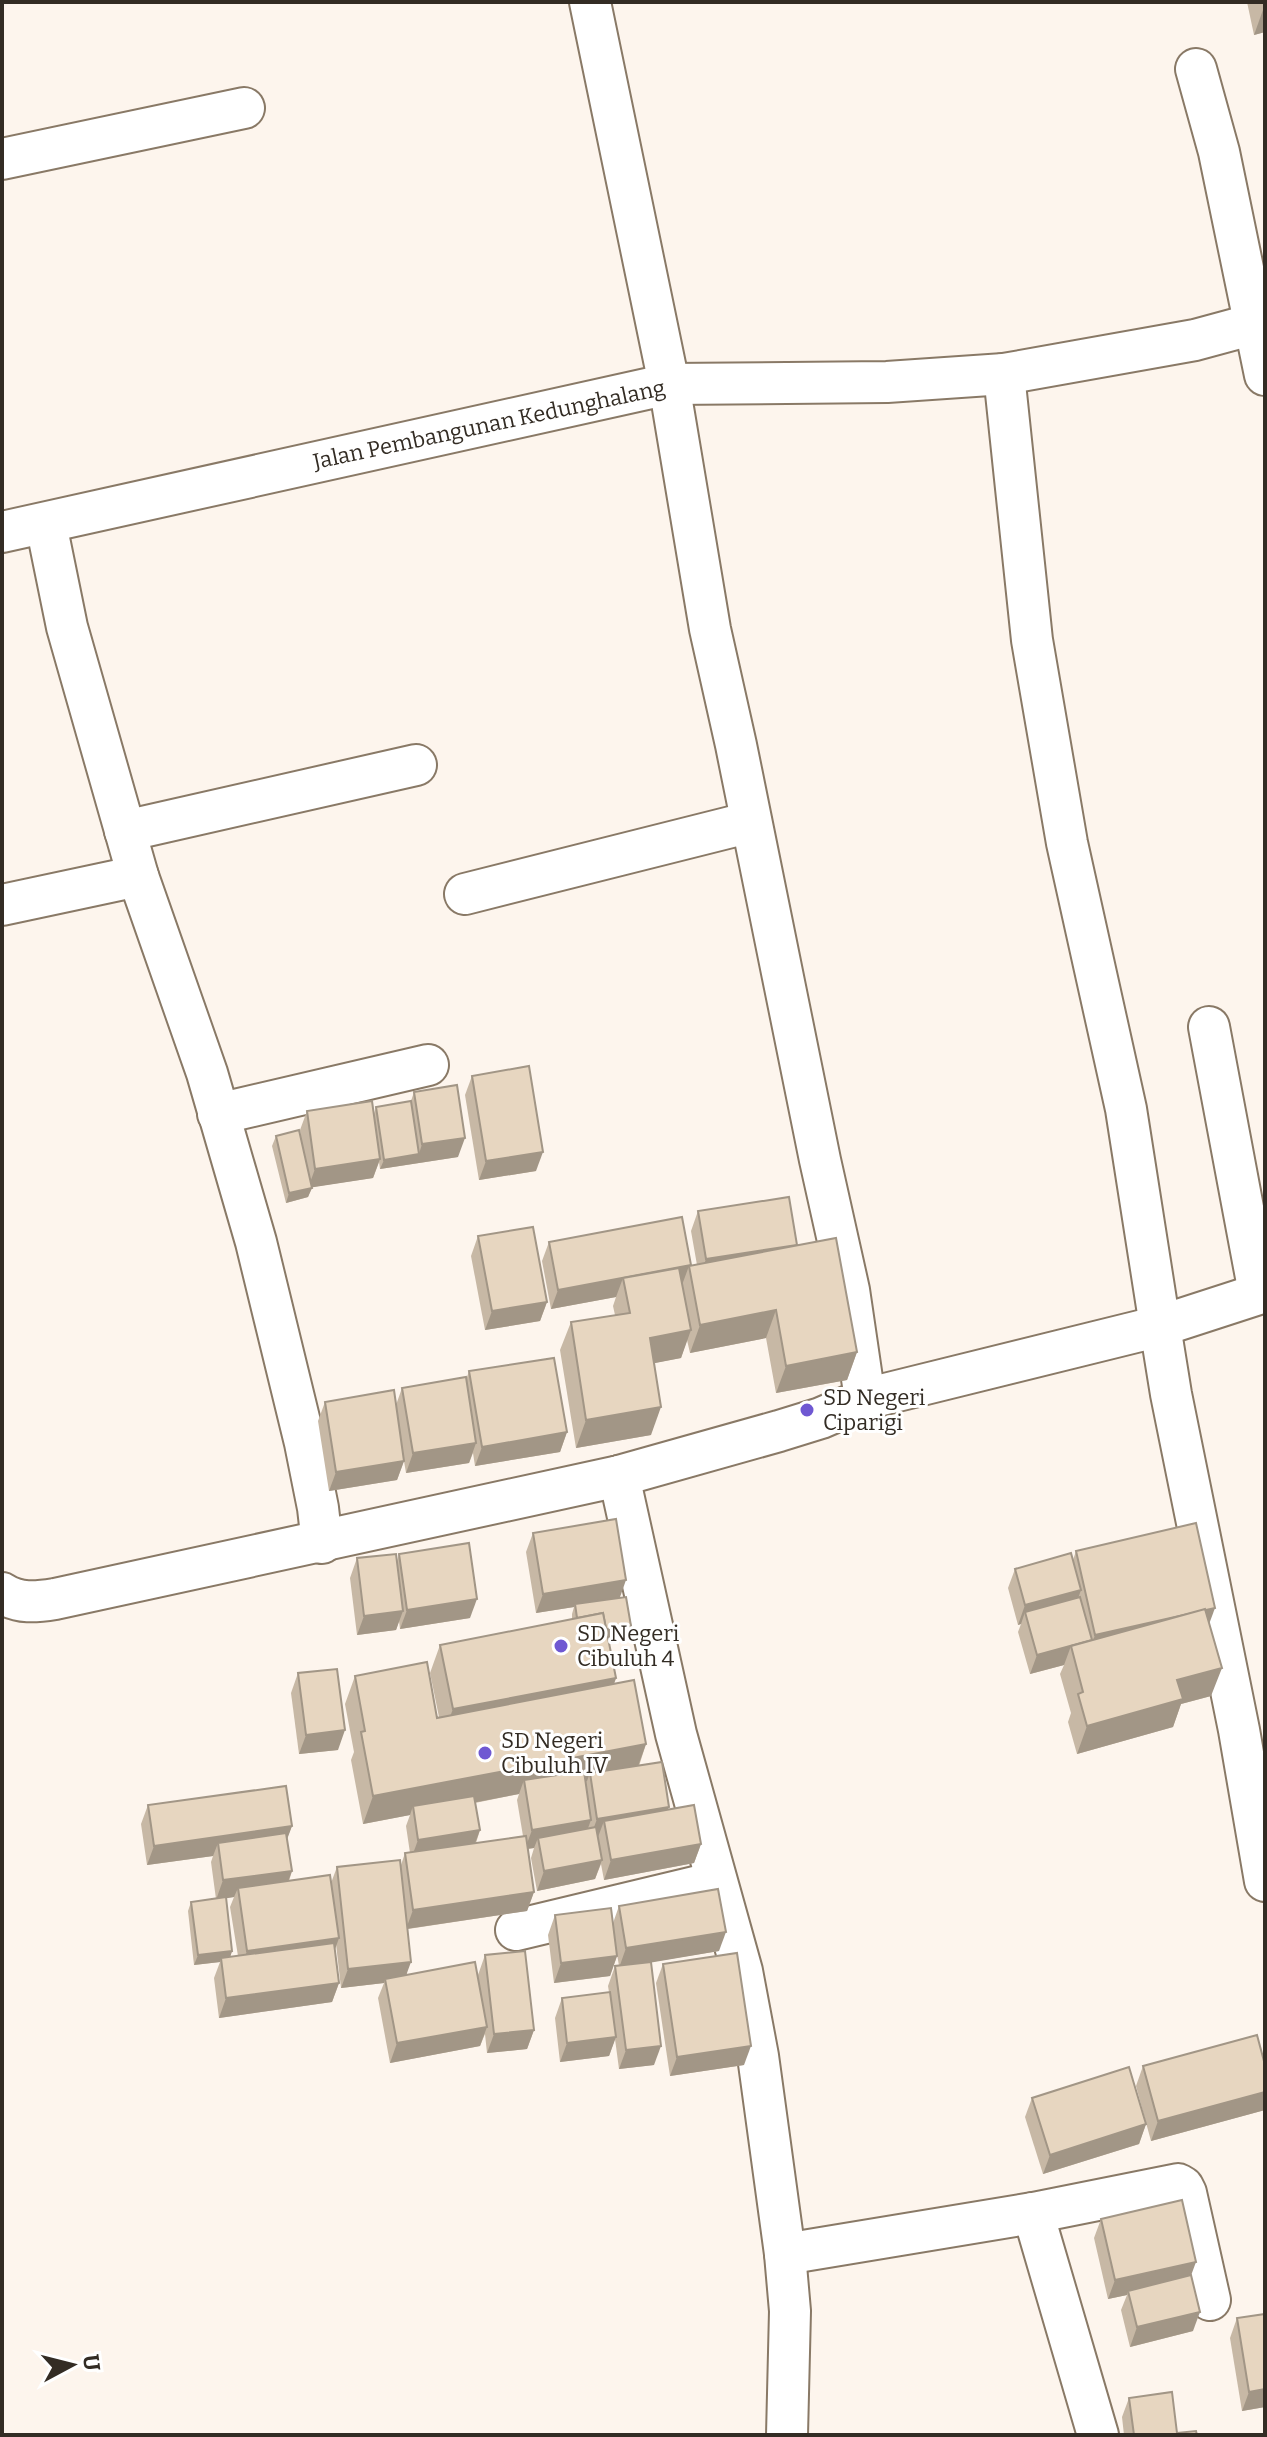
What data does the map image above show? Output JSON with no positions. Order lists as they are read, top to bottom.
{
  "streets": {
    "street": ["Jalan Pembangunan Kedunghalang"]
  },
  "places": ["SD Negeri Ciparigi", "SD Negeri Cibuluh 4", "SD Negeri Cibuluh IV"],
  "north": "right"
}
